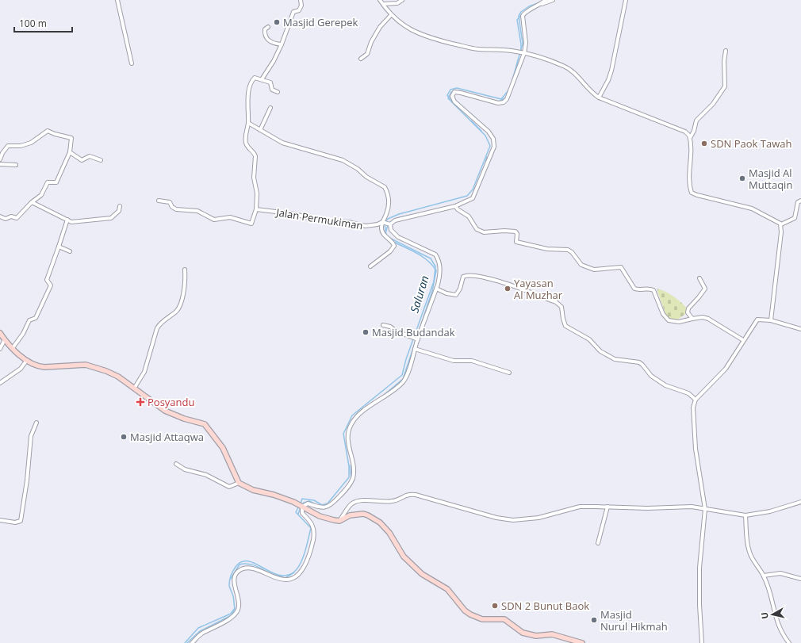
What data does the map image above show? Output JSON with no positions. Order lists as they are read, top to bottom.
{
  "streets": {
    "street": ["Jalan Permukiman"]
  },
  "water": ["Saluran"],
  "places": {
    "other": [
      "Masjid Gerepek",
      "SDN Paok Tawah",
      "Masjid Al Muttaqin",
      "Yayasan Al Muzhar",
      "Masjid Budandak",
      "Masjid Attaqwa",
      "SDN 2 Bunut Baok",
      "Masjid Nurul Hikmah"
    ],
    "health": ["Posyandu"]
  },
  "scale_bar": "100 m",
  "north": "left"
}
